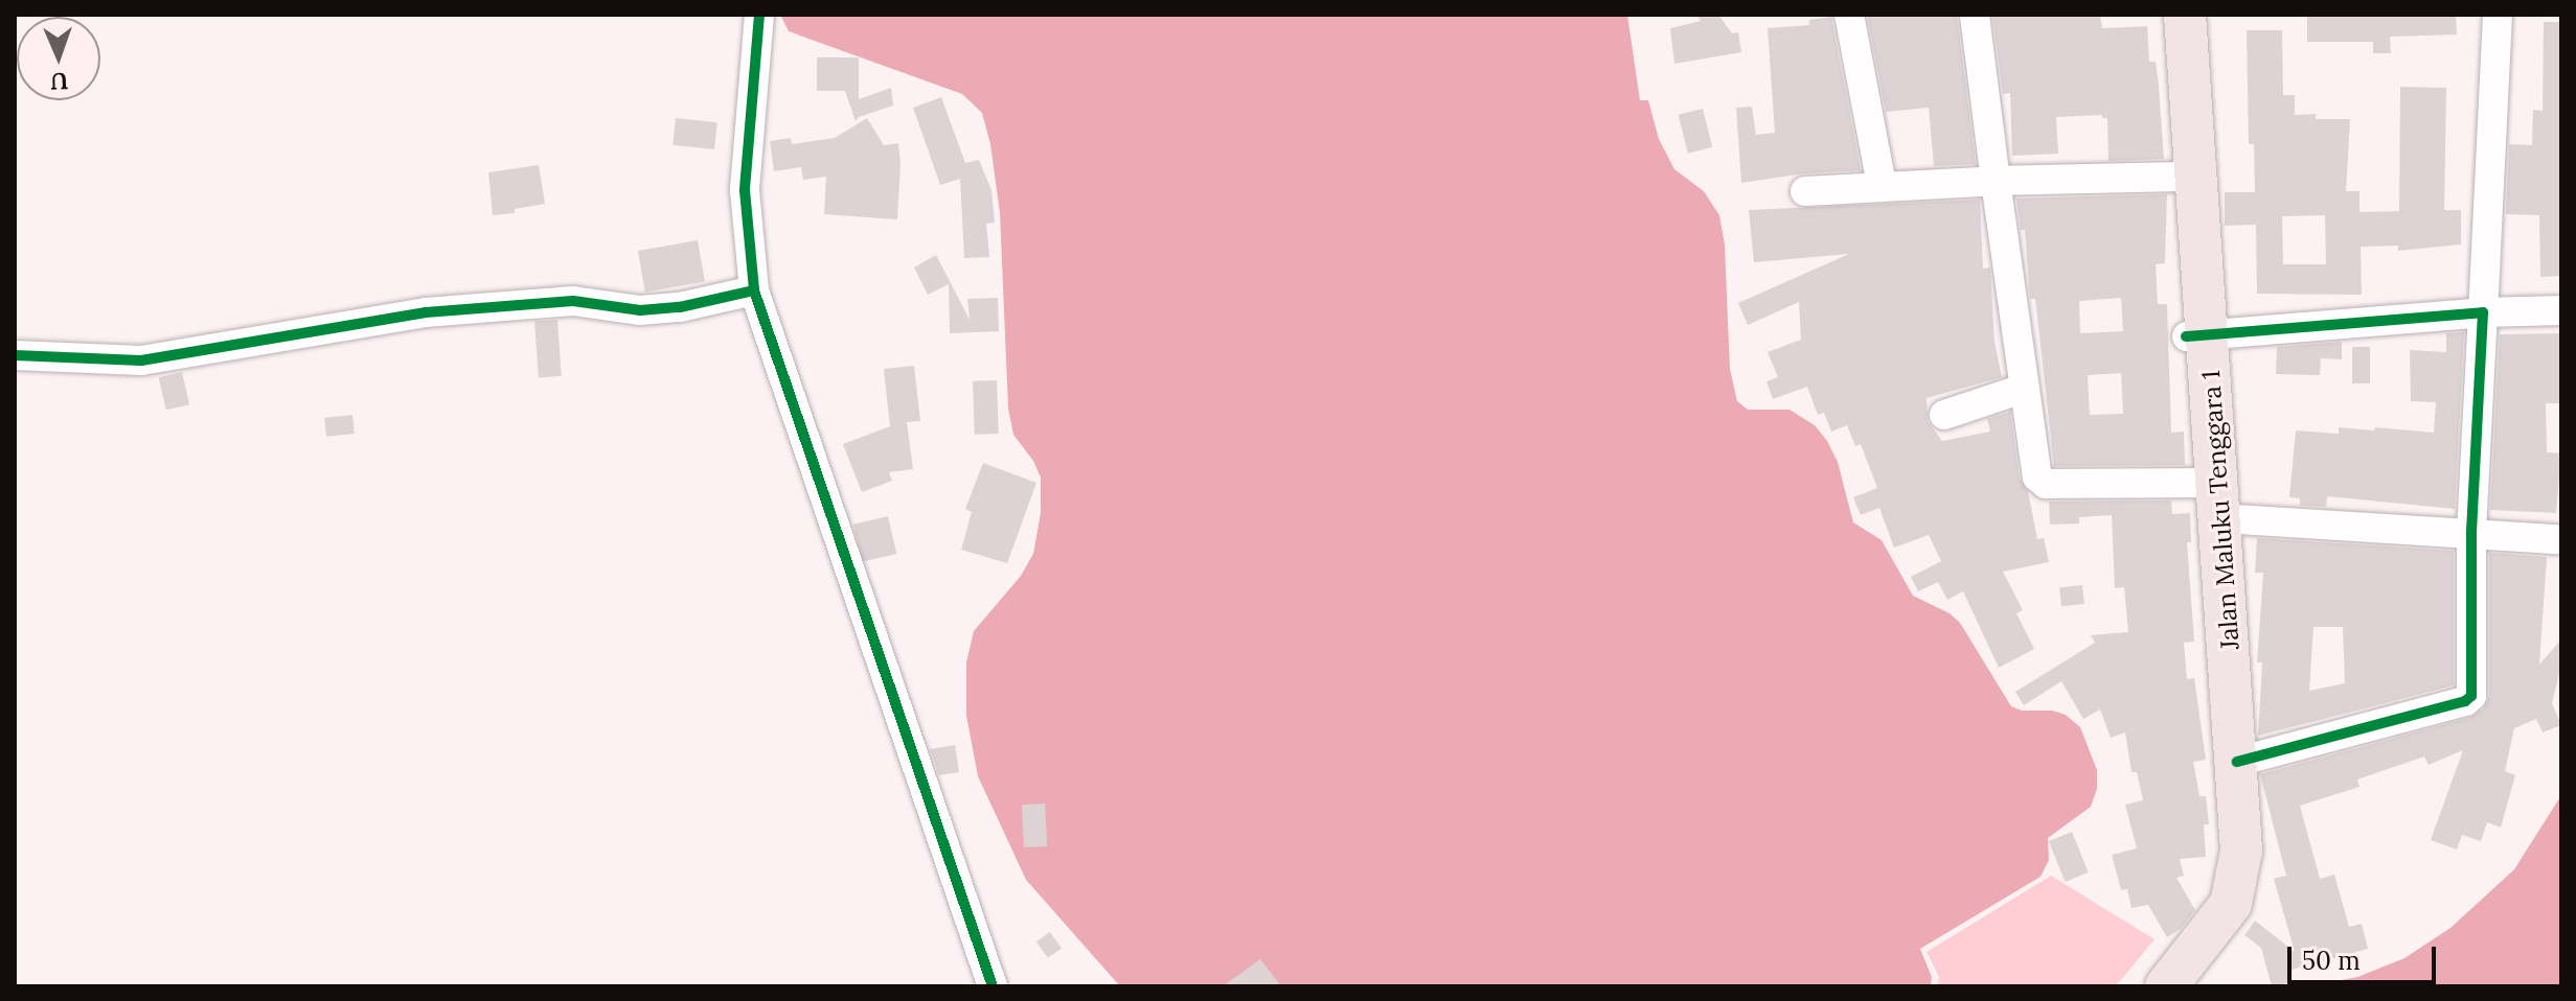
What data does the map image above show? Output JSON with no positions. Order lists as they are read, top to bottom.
{
  "streets": {
    "highway": ["Jalan Maluku Tenggara 1"]
  },
  "scale_bar": "50 m",
  "north": "bottom"
}
